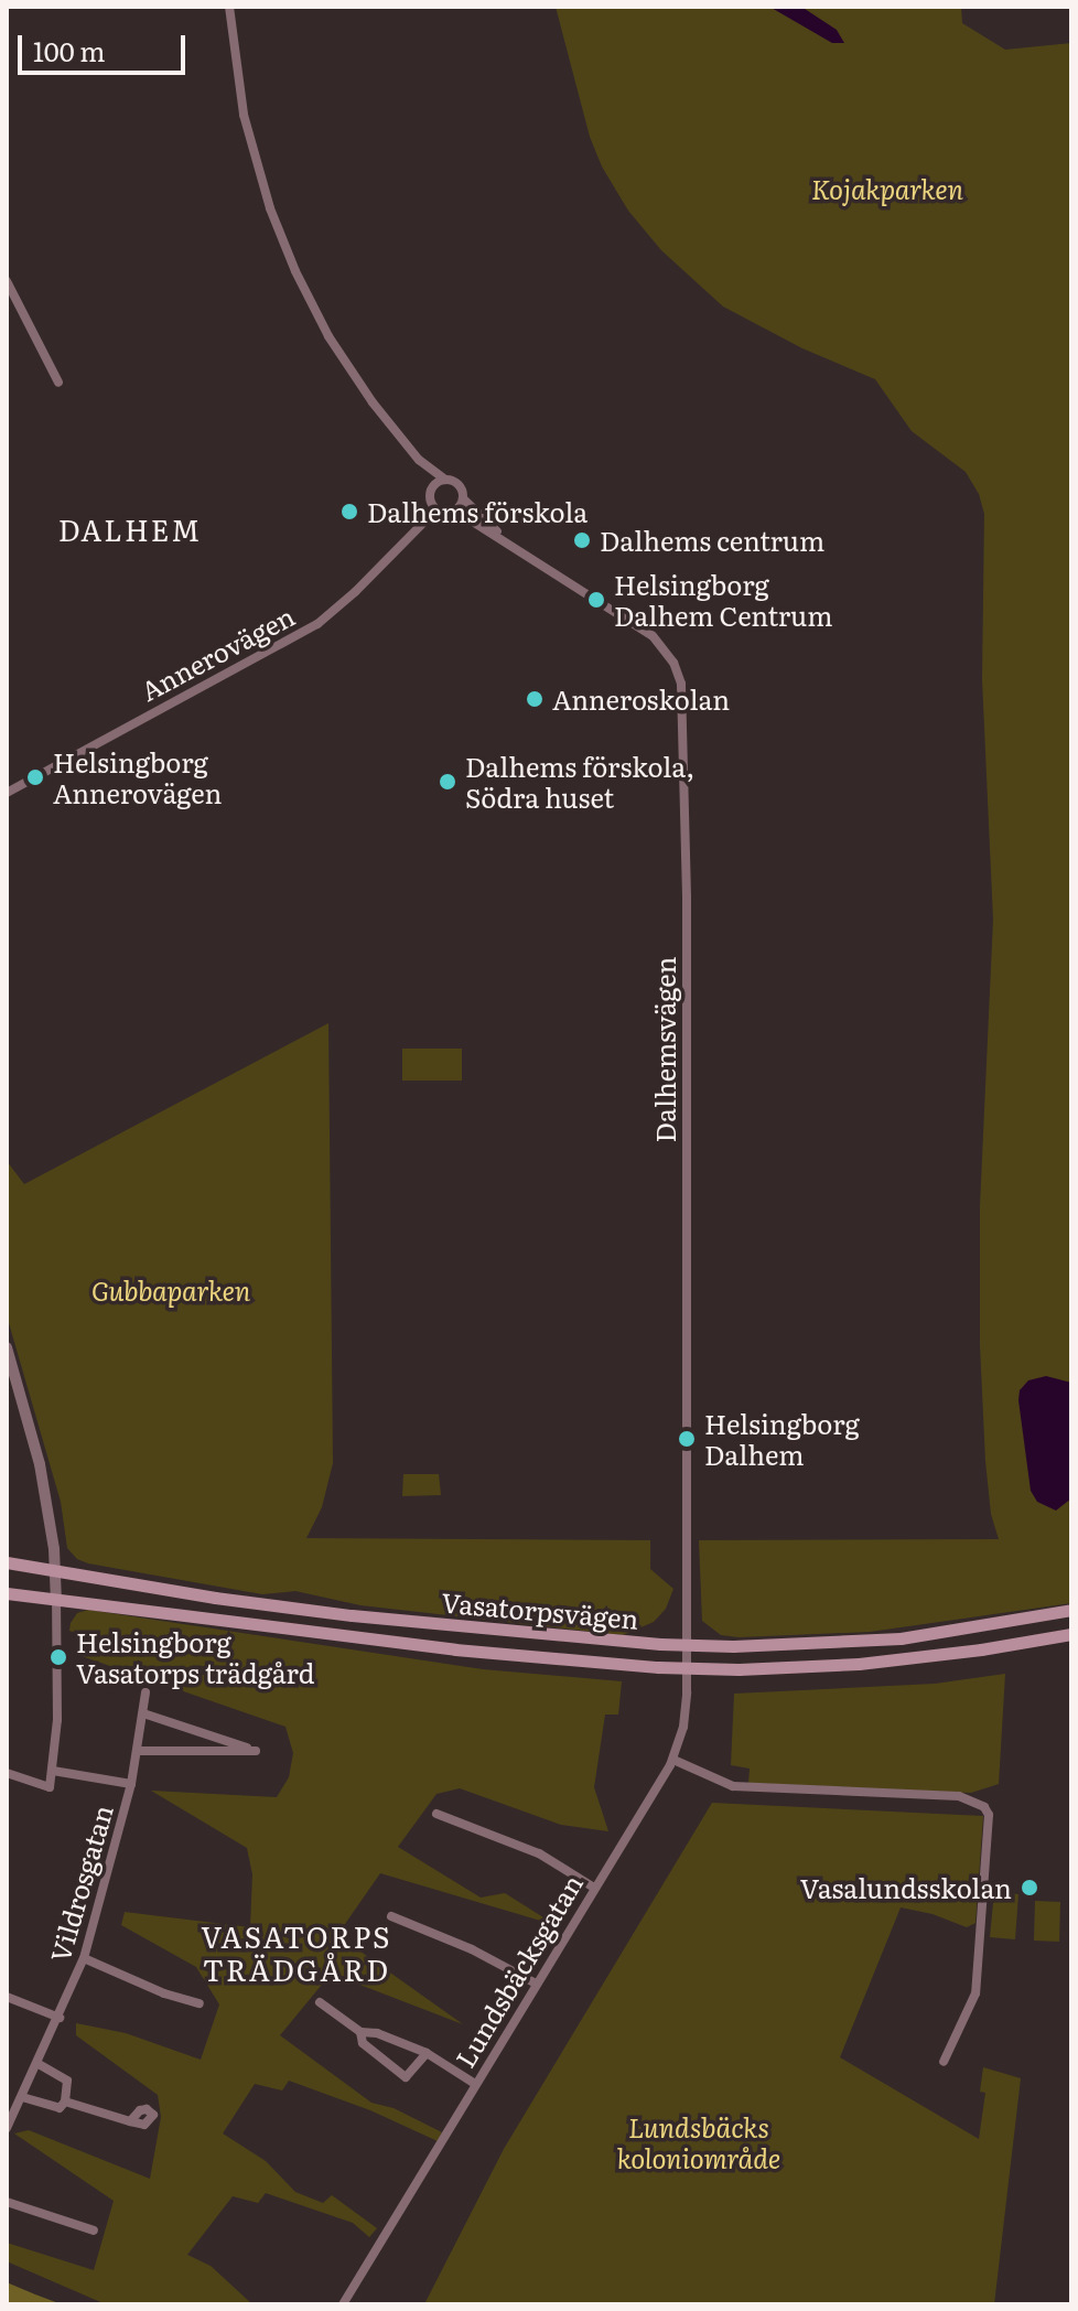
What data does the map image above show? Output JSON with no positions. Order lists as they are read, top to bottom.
{
  "streets": {
    "main road": ["Vasatorpsvägen"],
    "street": [
      "Annerovägen",
      "Dalhemsvägen",
      "Vildrosgatan",
      "Lundsbäcksgatan"
    ]
  },
  "crossings": [
    ["Annerovägen", "Dalhemsvägen"],
    ["Dalhemsvägen", "Vasatorpsvägen"],
    ["Dalhemsvägen", "Lundsbäcksgatan"],
    ["Vasatorpsvägen", "Lundsbäcksgatan"]
  ],
  "districts": ["DALHEM", "VASATORPS TRÄDGÅRD"],
  "parks": ["Kojakparken", "Gubbaparken", "Lundsbäcks koloniområde"],
  "places": [
    "Dalhems förskola",
    "Dalhems centrum",
    "Helsingborg Dalhem Centrum",
    "Anneroskolan",
    "Helsingborg Annerovägen",
    "Dalhems förskola, Södra huset",
    "Helsingborg Dalhem",
    "Helsingborg Vasatorps trädgård",
    "Vasalundsskolan"
  ],
  "scale_bar": "100 m"
}
